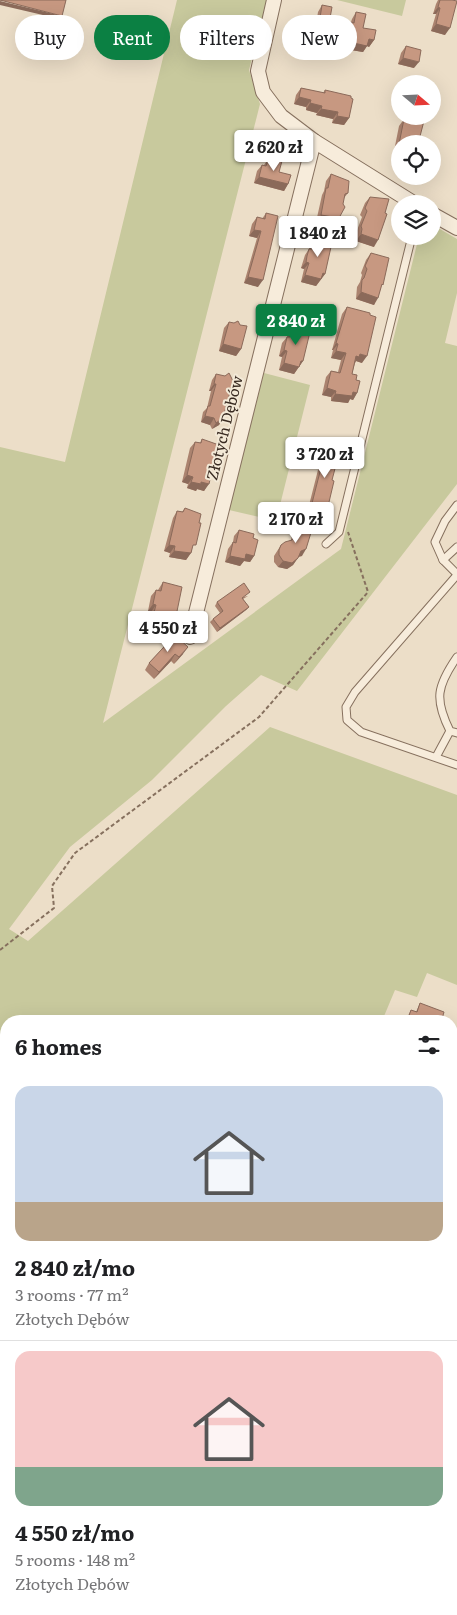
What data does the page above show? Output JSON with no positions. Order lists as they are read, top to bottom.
{
  "streets": {
    "street": ["Złotych Dębów"]
  },
  "north": "right",
  "page": {
    "chip": [
      "Buy",
      "Rent",
      "Filters",
      "New"
    ],
    "price": [
      "2 620 zł",
      "1 840 zł",
      "2 840 zł",
      "3 720 zł",
      "2 170 zł",
      "4 550 zł"
    ],
    "heading": "6 homes",
    "list": [
      {
        "name": "2 840 zł/mo",
        "note": "3 rooms · 77 m² · Złotych Dębów"
      },
      {
        "name": "4 550 zł/mo",
        "note": "5 rooms · 148 m² · Złotych Dębów"
      }
    ]
  }
}
